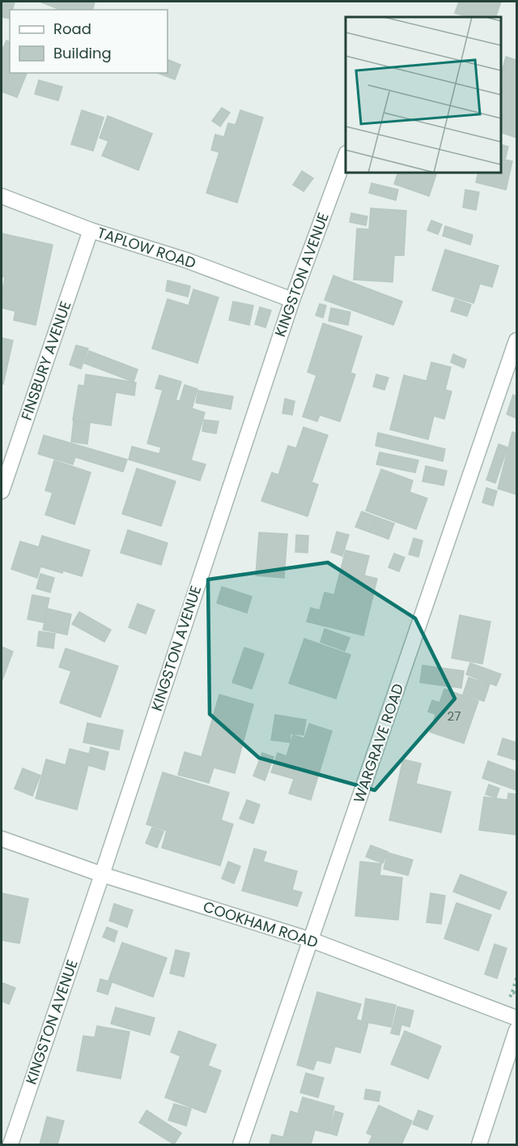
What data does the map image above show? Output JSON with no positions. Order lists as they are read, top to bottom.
{
  "streets": {
    "street": [
      "TAPLOW ROAD",
      "KINGSTON AVENUE",
      "FINSBURY AVENUE",
      "WARGRAVE ROAD",
      "COOKHAM ROAD"
    ]
  },
  "crossings": [
    ["TAPLOW ROAD", "KINGSTON AVENUE"],
    ["TAPLOW ROAD", "FINSBURY AVENUE"],
    ["KINGSTON AVENUE", "COOKHAM ROAD"],
    ["WARGRAVE ROAD", "COOKHAM ROAD"]
  ],
  "house_numbers": ["27"],
  "legend": ["Road", "Building"]
}
